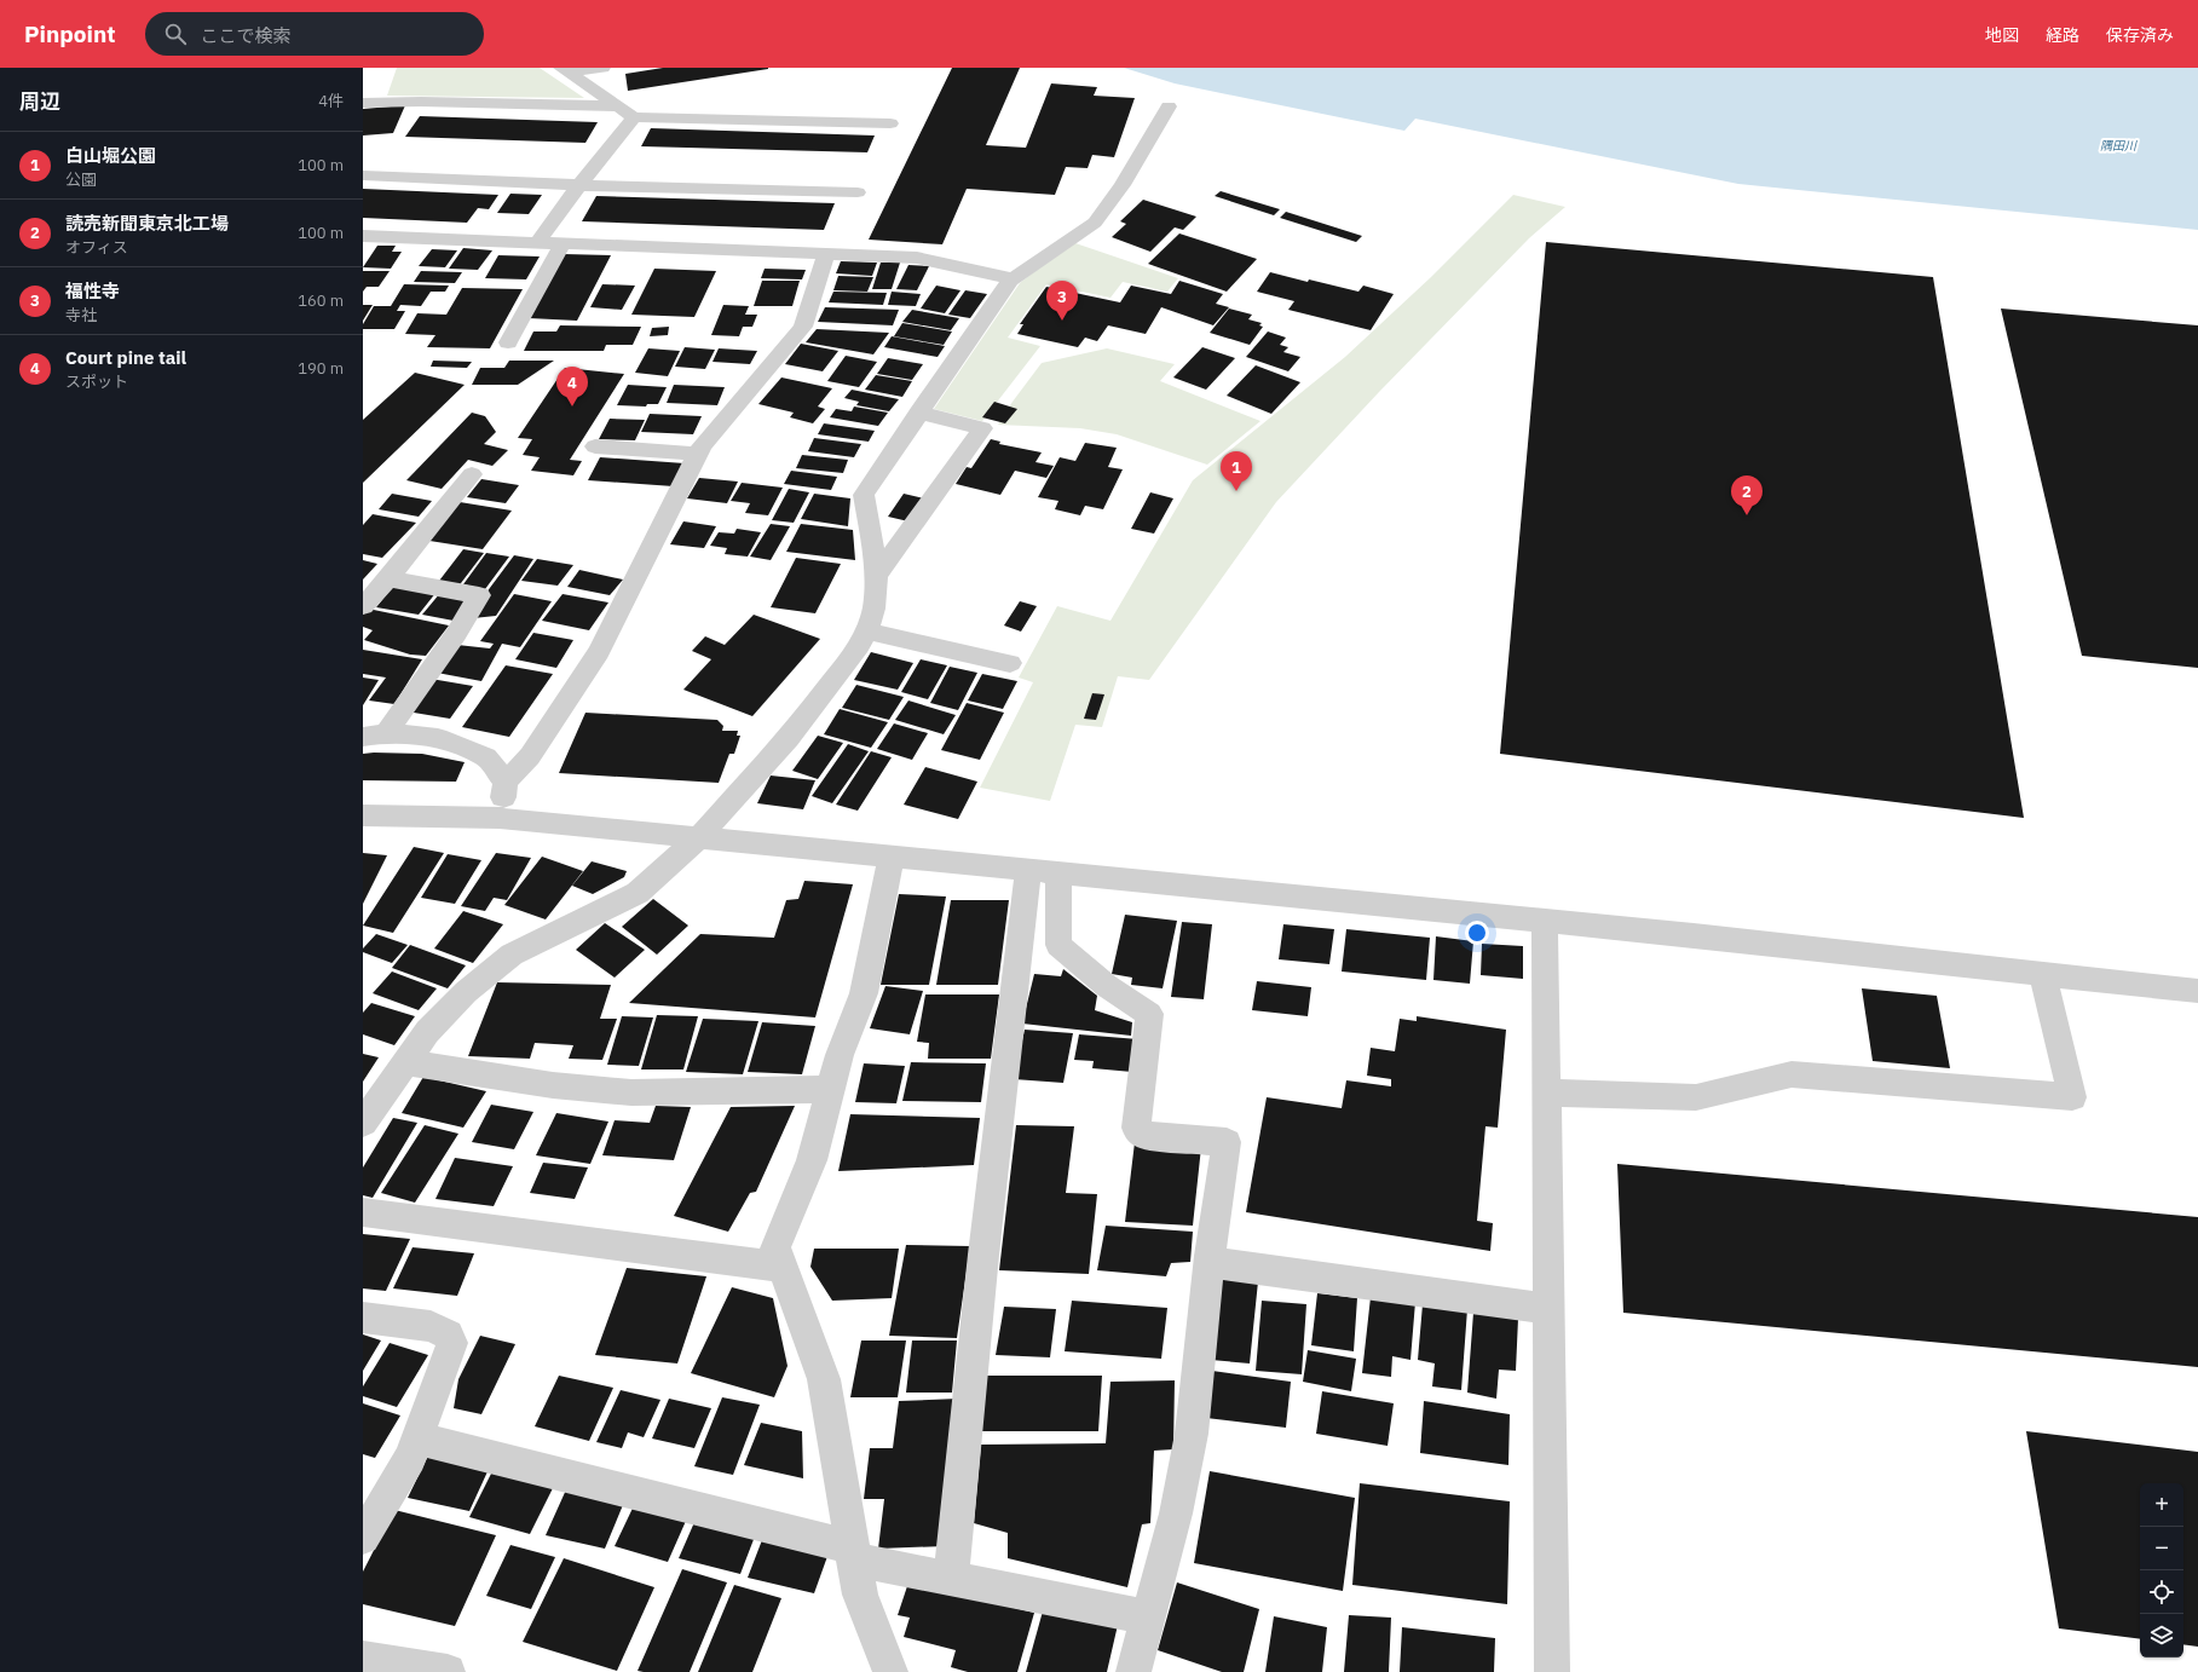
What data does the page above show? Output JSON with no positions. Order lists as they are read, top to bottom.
{
  "water": ["隅田川"],
  "page": {
    "header": "Pinpoint",
    "search": "ここで検索",
    "nav": ["地図", "経路", "保存済み"],
    "heading": ["周辺", "4件"],
    "list": [
      {
        "mark": "1",
        "name": "白山堀公園",
        "note": "公園",
        "value": "100 m"
      },
      {
        "mark": "2",
        "name": "読売新聞東京北工場",
        "note": "オフィス",
        "value": "100 m"
      },
      {
        "mark": "3",
        "name": "福性寺",
        "note": "寺社",
        "value": "160 m"
      },
      {
        "mark": "4",
        "name": "Court pine tail",
        "note": "スポット",
        "value": "190 m"
      }
    ],
    "pins": [
      "3",
      "4",
      "1",
      "2"
    ],
    "map_buttons": ["+", "−"]
  }
}
